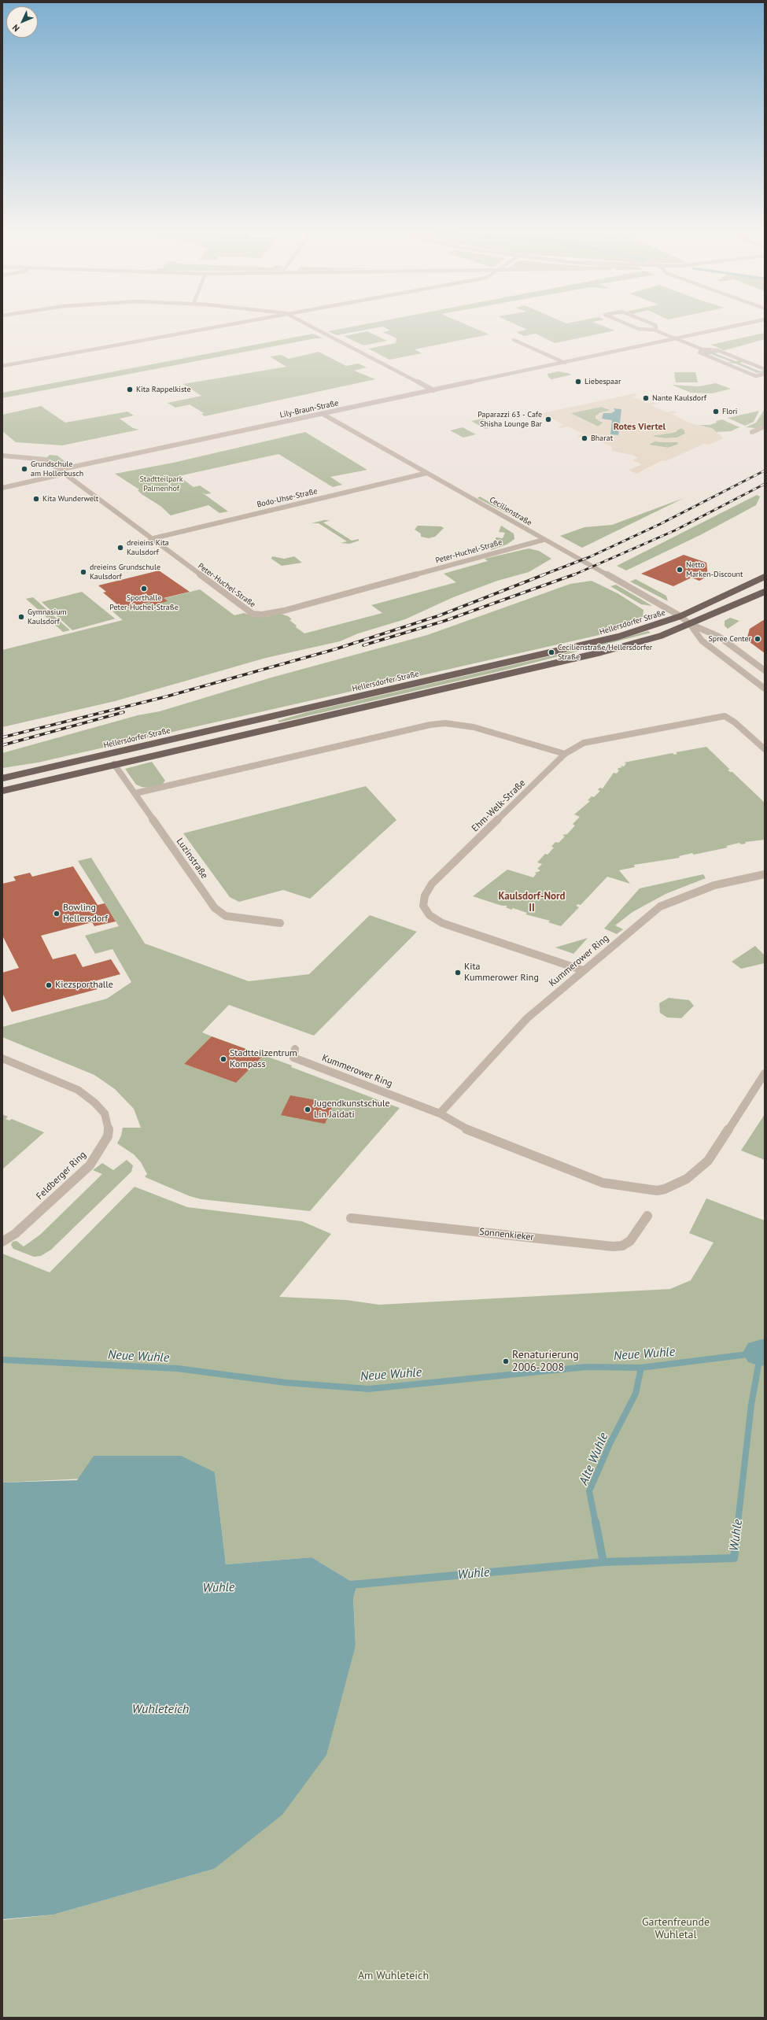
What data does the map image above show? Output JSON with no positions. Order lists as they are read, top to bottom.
{
  "streets": {
    "main road": ["Hellersdorfer Straße"],
    "street": [
      "Lily-Braun-Straße",
      "Bodo-Uhse-Straße",
      "Cecilienstraße",
      "Peter-Huchel-Straße",
      "Ehm-Welk-Straße",
      "Luzinstraße",
      "Kummerower Ring",
      "Feldberger Ring",
      "Sonnenkieker"
    ]
  },
  "crossings": [
    ["Lily-Braun-Straße", "Cecilienstraße"],
    ["Lily-Braun-Straße", "Peter-Huchel-Straße"],
    ["Bodo-Uhse-Straße", "Cecilienstraße"],
    ["Bodo-Uhse-Straße", "Peter-Huchel-Straße"],
    ["Cecilienstraße", "Peter-Huchel-Straße"],
    ["Cecilienstraße", "Hellersdorfer Straße"],
    ["Ehm-Welk-Straße", "Kummerower Ring"]
  ],
  "districts": ["Rotes Viertel", "Kaulsdorf-Nord II"],
  "water": [
    "Neue Wuhle",
    "Alte Wuhle",
    "Wuhle",
    "Wuhleteich"
  ],
  "parks": ["Stadtteilpark Palmenhof", "Gartenfreunde Wuhletal", "Am Wuhleteich"],
  "places": [
    "Liebespaar",
    "Kita Rappelkiste",
    "Nante Kaulsdorf",
    "Flori",
    "Paparazzi 63 - Cafe Shisha Lounge Bar",
    "Bharat",
    "Grundschule am Hollerbusch",
    "Kita Wunderwelt",
    "dreieins Kita Kaulsdorf",
    "Netto Marken-Discount",
    "dreieins Grundschule Kaulsdorf",
    "Sporthalle Peter-Huchel-Straße",
    "Gymnasium Kaulsdorf",
    "Spree Center",
    "Cecilienstraße/Hellersdorfer Straße",
    "Bowling Hellersdorf",
    "Kita Kummerower Ring",
    "Kiezsporthalle",
    "Stadtteilzentrum Kompass",
    "Jugendkunstschule Lin Jaldati",
    "Renaturierung 2006-2008"
  ],
  "north": "bottom left"
}
